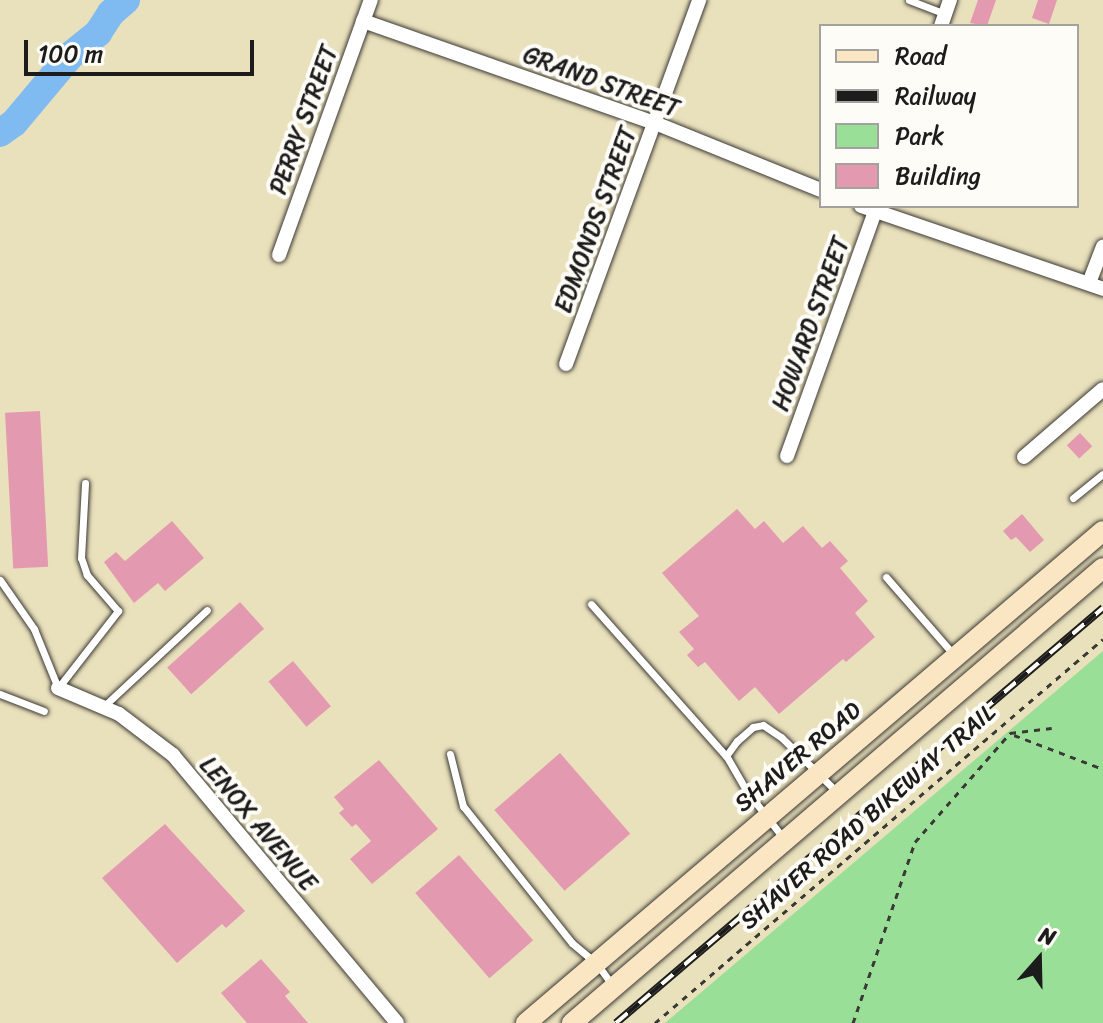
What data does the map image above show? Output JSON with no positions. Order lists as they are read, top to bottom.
{
  "streets": {
    "main road": ["SHAVER ROAD"],
    "street": [
      "GRAND STREET",
      "PERRY STREET",
      "EDMONDS STREET",
      "HOWARD STREET",
      "LENOX AVENUE"
    ],
    "path": ["SHAVER ROAD BIKEWAY TRAIL"]
  },
  "crossings": [
    ["GRAND STREET", "PERRY STREET"],
    ["GRAND STREET", "EDMONDS STREET"]
  ],
  "legend": [
    "Road",
    "Railway",
    "Park",
    "Building"
  ],
  "scale_bar": "100 m",
  "north": "top"
}
